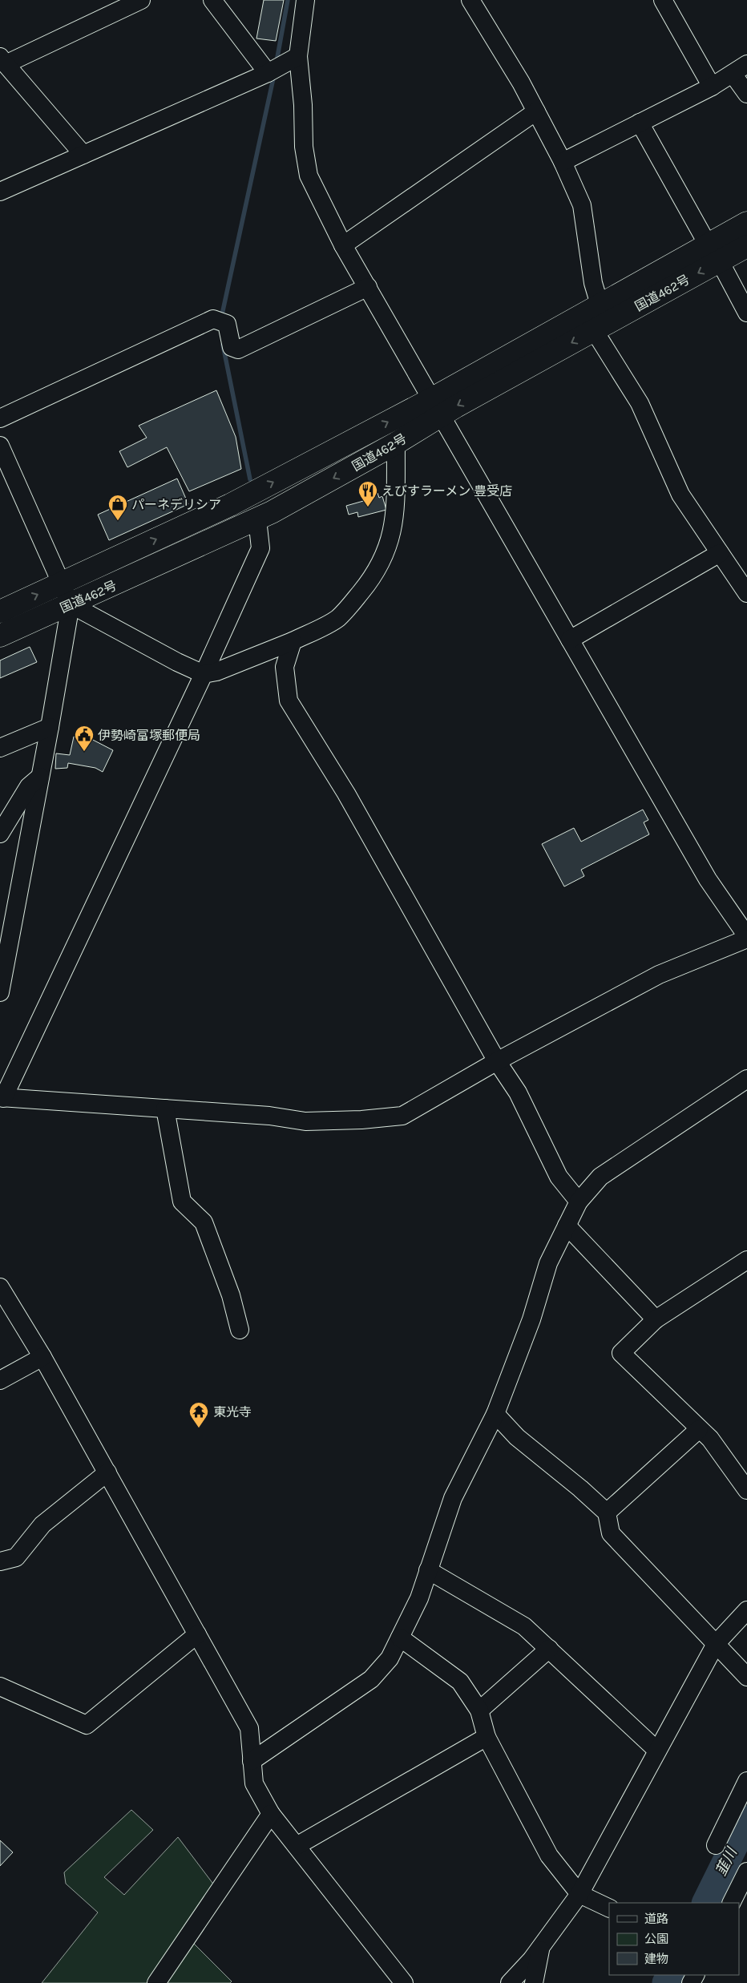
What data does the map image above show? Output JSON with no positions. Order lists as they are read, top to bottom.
{
  "streets": {
    "highway": ["国道462号"]
  },
  "water": ["韮川"],
  "places": {
    "restaurant": ["えびすラーメン 豊受店"],
    "shop": ["パーネデリシア"],
    "public building": ["伊勢崎富塚郵便局"],
    "temple": ["東光寺"]
  },
  "legend": ["道路", "公園", "建物"]
}
